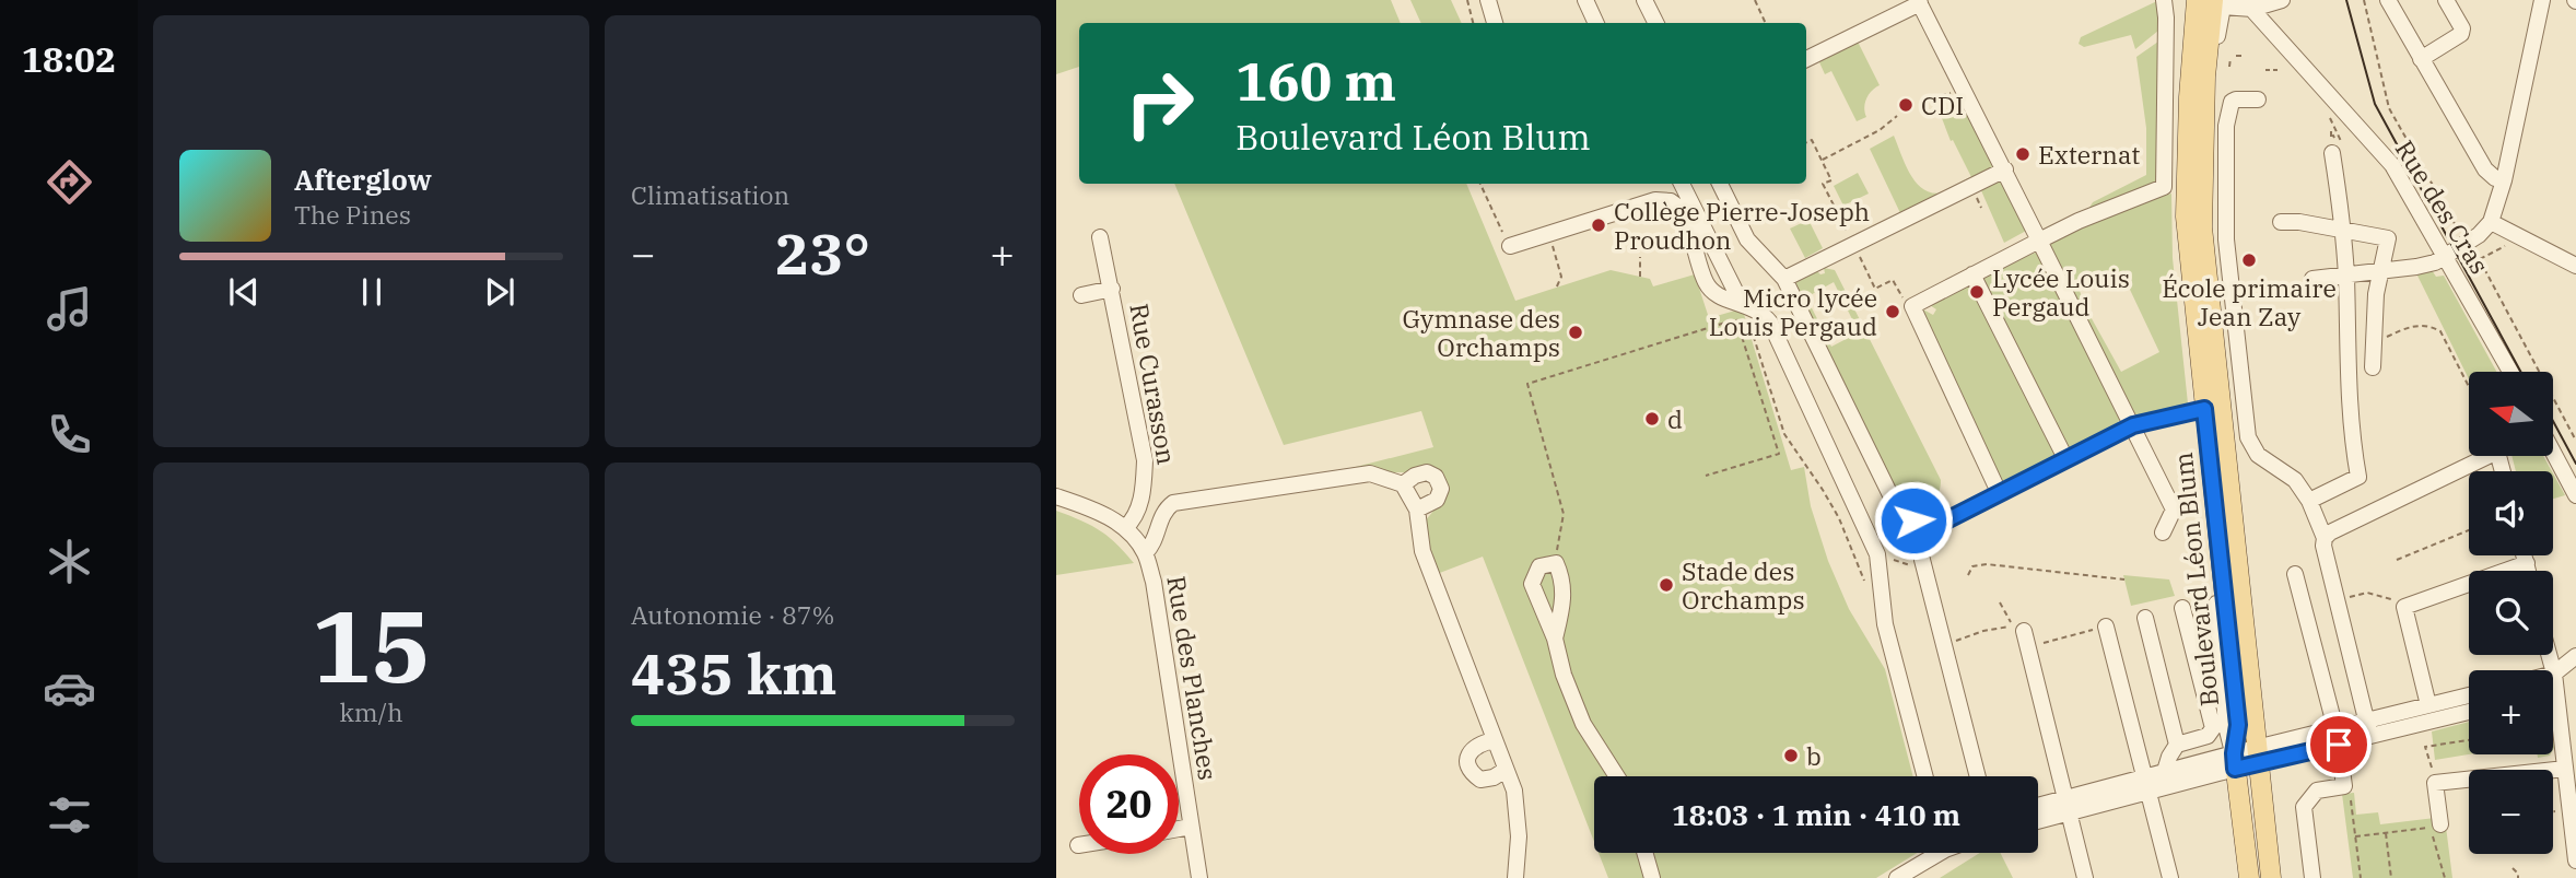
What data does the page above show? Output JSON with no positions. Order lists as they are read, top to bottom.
{
  "streets": {
    "main road": ["Boulevard Léon Blum"],
    "street": ["Rue des Cras", "Rue Curasson", "Rue des Planches"]
  },
  "crossings": [
    ["Rue Curasson", "Rue des Planches"]
  ],
  "places": [
    "CDI",
    "Externat",
    "Collège Pierre-Joseph Proudhon",
    "École primaire Jean Zay",
    "Lycée Louis Pergaud",
    "Micro lycée Louis Pergaud",
    "Gymnase des Orchamps",
    "d",
    "Stade des Orchamps",
    "b"
  ],
  "north": "left",
  "page": {
    "tabs": "18:02",
    "tile": [
      "Climatisation",
      ["15", "km/h"],
      ["Autonomie · 87%", "435 km"]
    ],
    "turn": ["160 m", "Boulevard Léon Blum"],
    "song": ["Afterglow", "The Pines"],
    "heat": ["−", "23°", "+"],
    "map_buttons": ["+", "−"],
    "limit": "20",
    "trip": "18:03 · 1 min · 410 m"
  }
}
